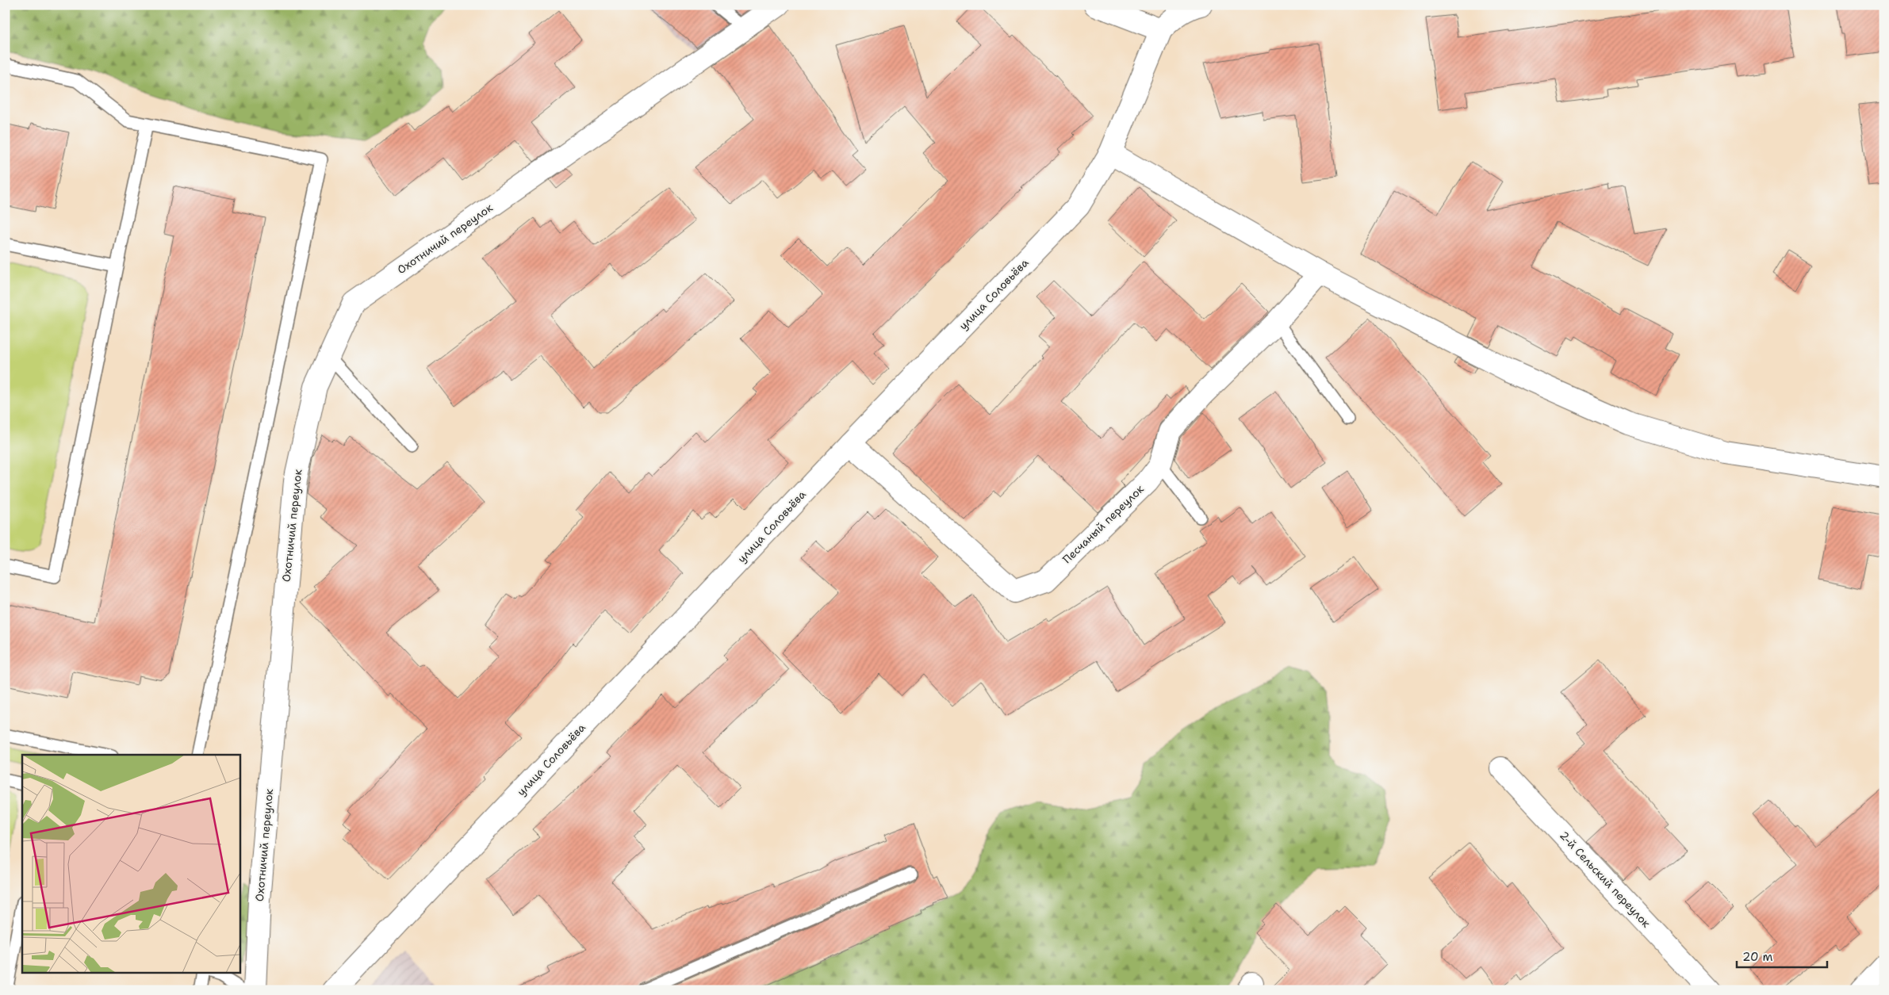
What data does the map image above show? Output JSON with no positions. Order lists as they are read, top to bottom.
{
  "streets": {
    "street": [
      "Охотничий переулок",
      "улица Соловьёва",
      "Песчаный переулок",
      "2-й Сельский переулок"
    ]
  },
  "crossings": [
    ["улица Соловьёва", "Песчаный переулок"]
  ],
  "scale_bar": "20 m"
}
